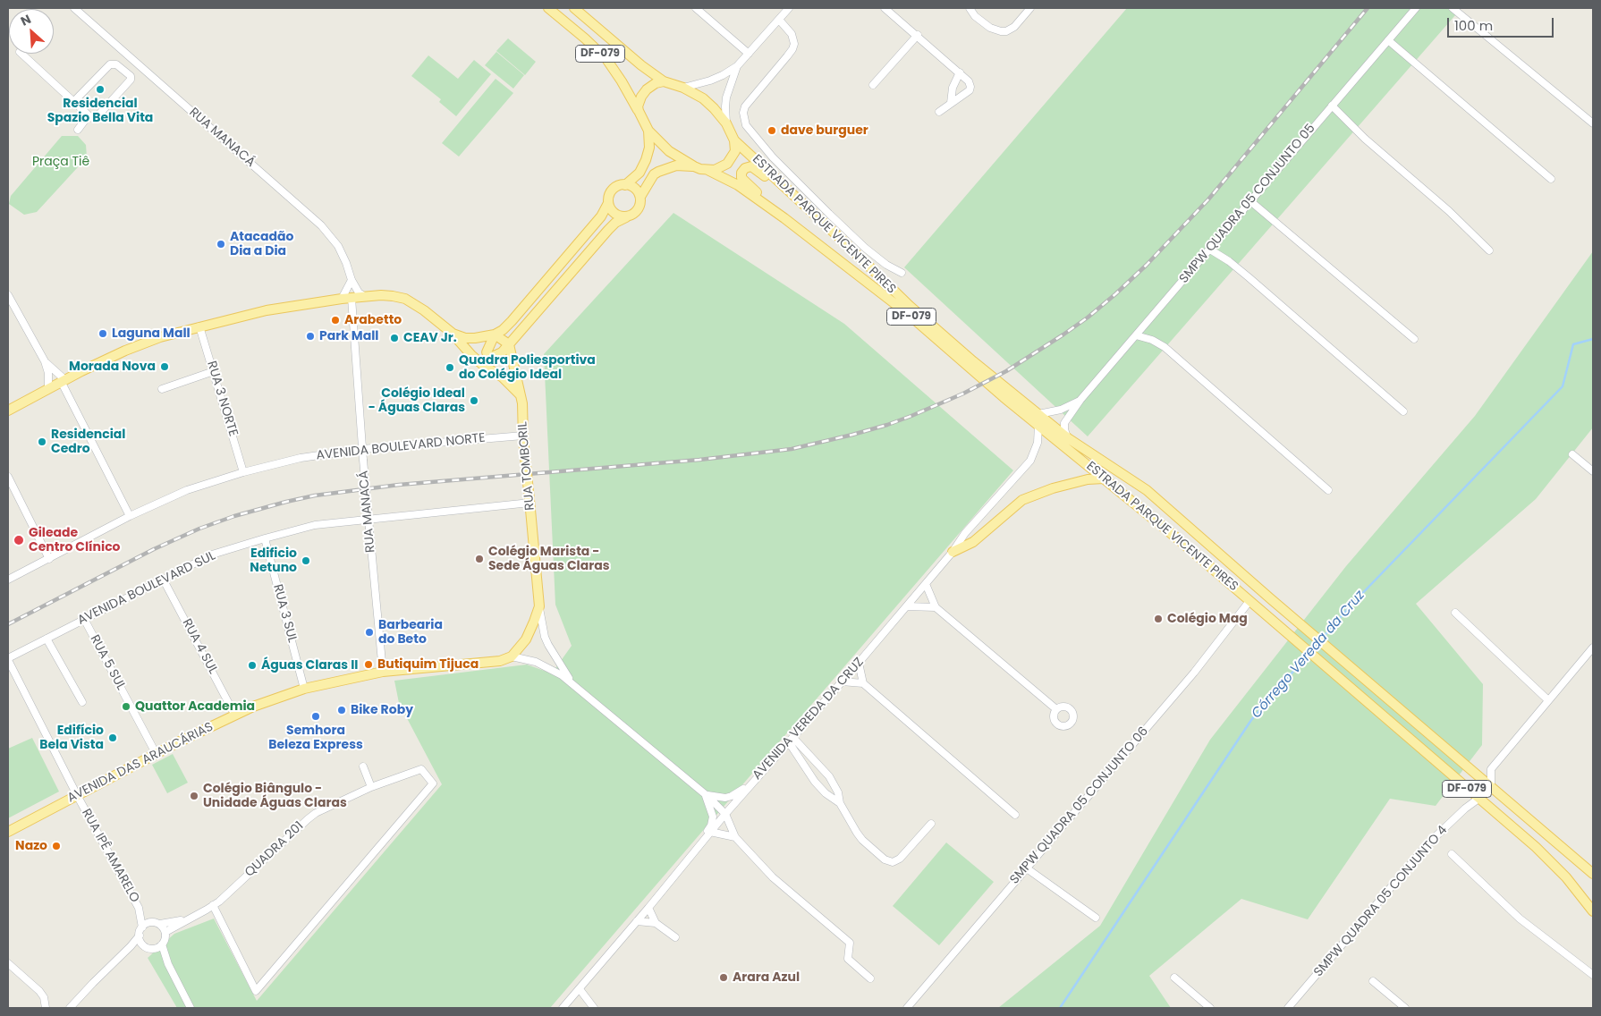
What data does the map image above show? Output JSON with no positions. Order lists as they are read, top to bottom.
{
  "streets": {
    "main road": [
      "DF-079",
      "ESTRADA PARQUE VICENTE PIRES",
      "RUA TOMBORIL",
      "AVENIDA DAS ARAUCÁRIAS"
    ],
    "street": [
      "RUA MANACÁ",
      "SMPW QUADRA 05 CONJUNTO 05",
      "RUA 3 NORTE",
      "AVENIDA BOULEVARD NORTE",
      "AVENIDA BOULEVARD SUL",
      "RUA 3 SUL",
      "RUA 4 SUL",
      "RUA 5 SUL",
      "AVENIDA VEREDA DA CRUZ",
      "SMPW QUADRA 05 CONJUNTO 06",
      "QUADRA 201",
      "RUA IPÊ AMARELO",
      "SMPW QUADRA 05 CONJUNTO 4"
    ]
  },
  "crossings": [
    ["DF-079", "ESTRADA PARQUE VICENTE PIRES"],
    ["RUA MANACÁ", "AVENIDA BOULEVARD NORTE"],
    ["RUA MANACÁ", "AVENIDA BOULEVARD SUL"],
    ["RUA MANACÁ", "AVENIDA DAS ARAUCÁRIAS"],
    ["SMPW QUADRA 05 CONJUNTO 05", "ESTRADA PARQUE VICENTE PIRES"],
    ["ESTRADA PARQUE VICENTE PIRES", "AVENIDA VEREDA DA CRUZ"],
    ["ESTRADA PARQUE VICENTE PIRES", "SMPW QUADRA 05 CONJUNTO 06"],
    ["ESTRADA PARQUE VICENTE PIRES", "SMPW QUADRA 05 CONJUNTO 4"],
    ["RUA 3 NORTE", "AVENIDA BOULEVARD NORTE"],
    ["AVENIDA BOULEVARD NORTE", "RUA TOMBORIL"],
    ["RUA TOMBORIL", "AVENIDA BOULEVARD SUL"],
    ["RUA TOMBORIL", "AVENIDA VEREDA DA CRUZ"],
    ["RUA TOMBORIL", "AVENIDA DAS ARAUCÁRIAS"],
    ["AVENIDA BOULEVARD SUL", "RUA 3 SUL"],
    ["AVENIDA BOULEVARD SUL", "RUA 4 SUL"],
    ["AVENIDA BOULEVARD SUL", "RUA 5 SUL"],
    ["AVENIDA BOULEVARD SUL", "RUA IPÊ AMARELO"],
    ["RUA 3 SUL", "AVENIDA DAS ARAUCÁRIAS"],
    ["RUA 4 SUL", "AVENIDA DAS ARAUCÁRIAS"],
    ["RUA 5 SUL", "AVENIDA DAS ARAUCÁRIAS"],
    ["AVENIDA DAS ARAUCÁRIAS", "RUA IPÊ AMARELO"],
    ["QUADRA 201", "RUA IPÊ AMARELO"]
  ],
  "water": ["Córrego Vereda da Cruz"],
  "parks": ["Praça Tiê"],
  "places": [
    "Residencial Spazio Bella Vita",
    "dave burguer",
    "Atacadão Dia a Dia",
    "Arabetto",
    "Laguna Mall",
    "Park Mall",
    "CEAV Jr.",
    "Morada Nova",
    "Quadra Poliesportiva do Colégio Ideal",
    "Colégio Ideal - Águas Claras",
    "Residencial Cedro",
    "Gileade Centro Clínico",
    "Colégio Marista - Sede Águas Claras",
    "Edificio Netuno",
    "Colégio Mag",
    "Barbearia do Beto",
    "Butiquim Tijuca",
    "Águas Claras II",
    "Quattor Academia",
    "Bike Roby",
    "Semhora Beleza Express",
    "Edifício Bela Vista",
    "Colégio Biângulo - Unidade Águas Claras",
    "Nazo",
    "Arara Azul"
  ],
  "scale_bar": "100 m",
  "north": "top left"
}
